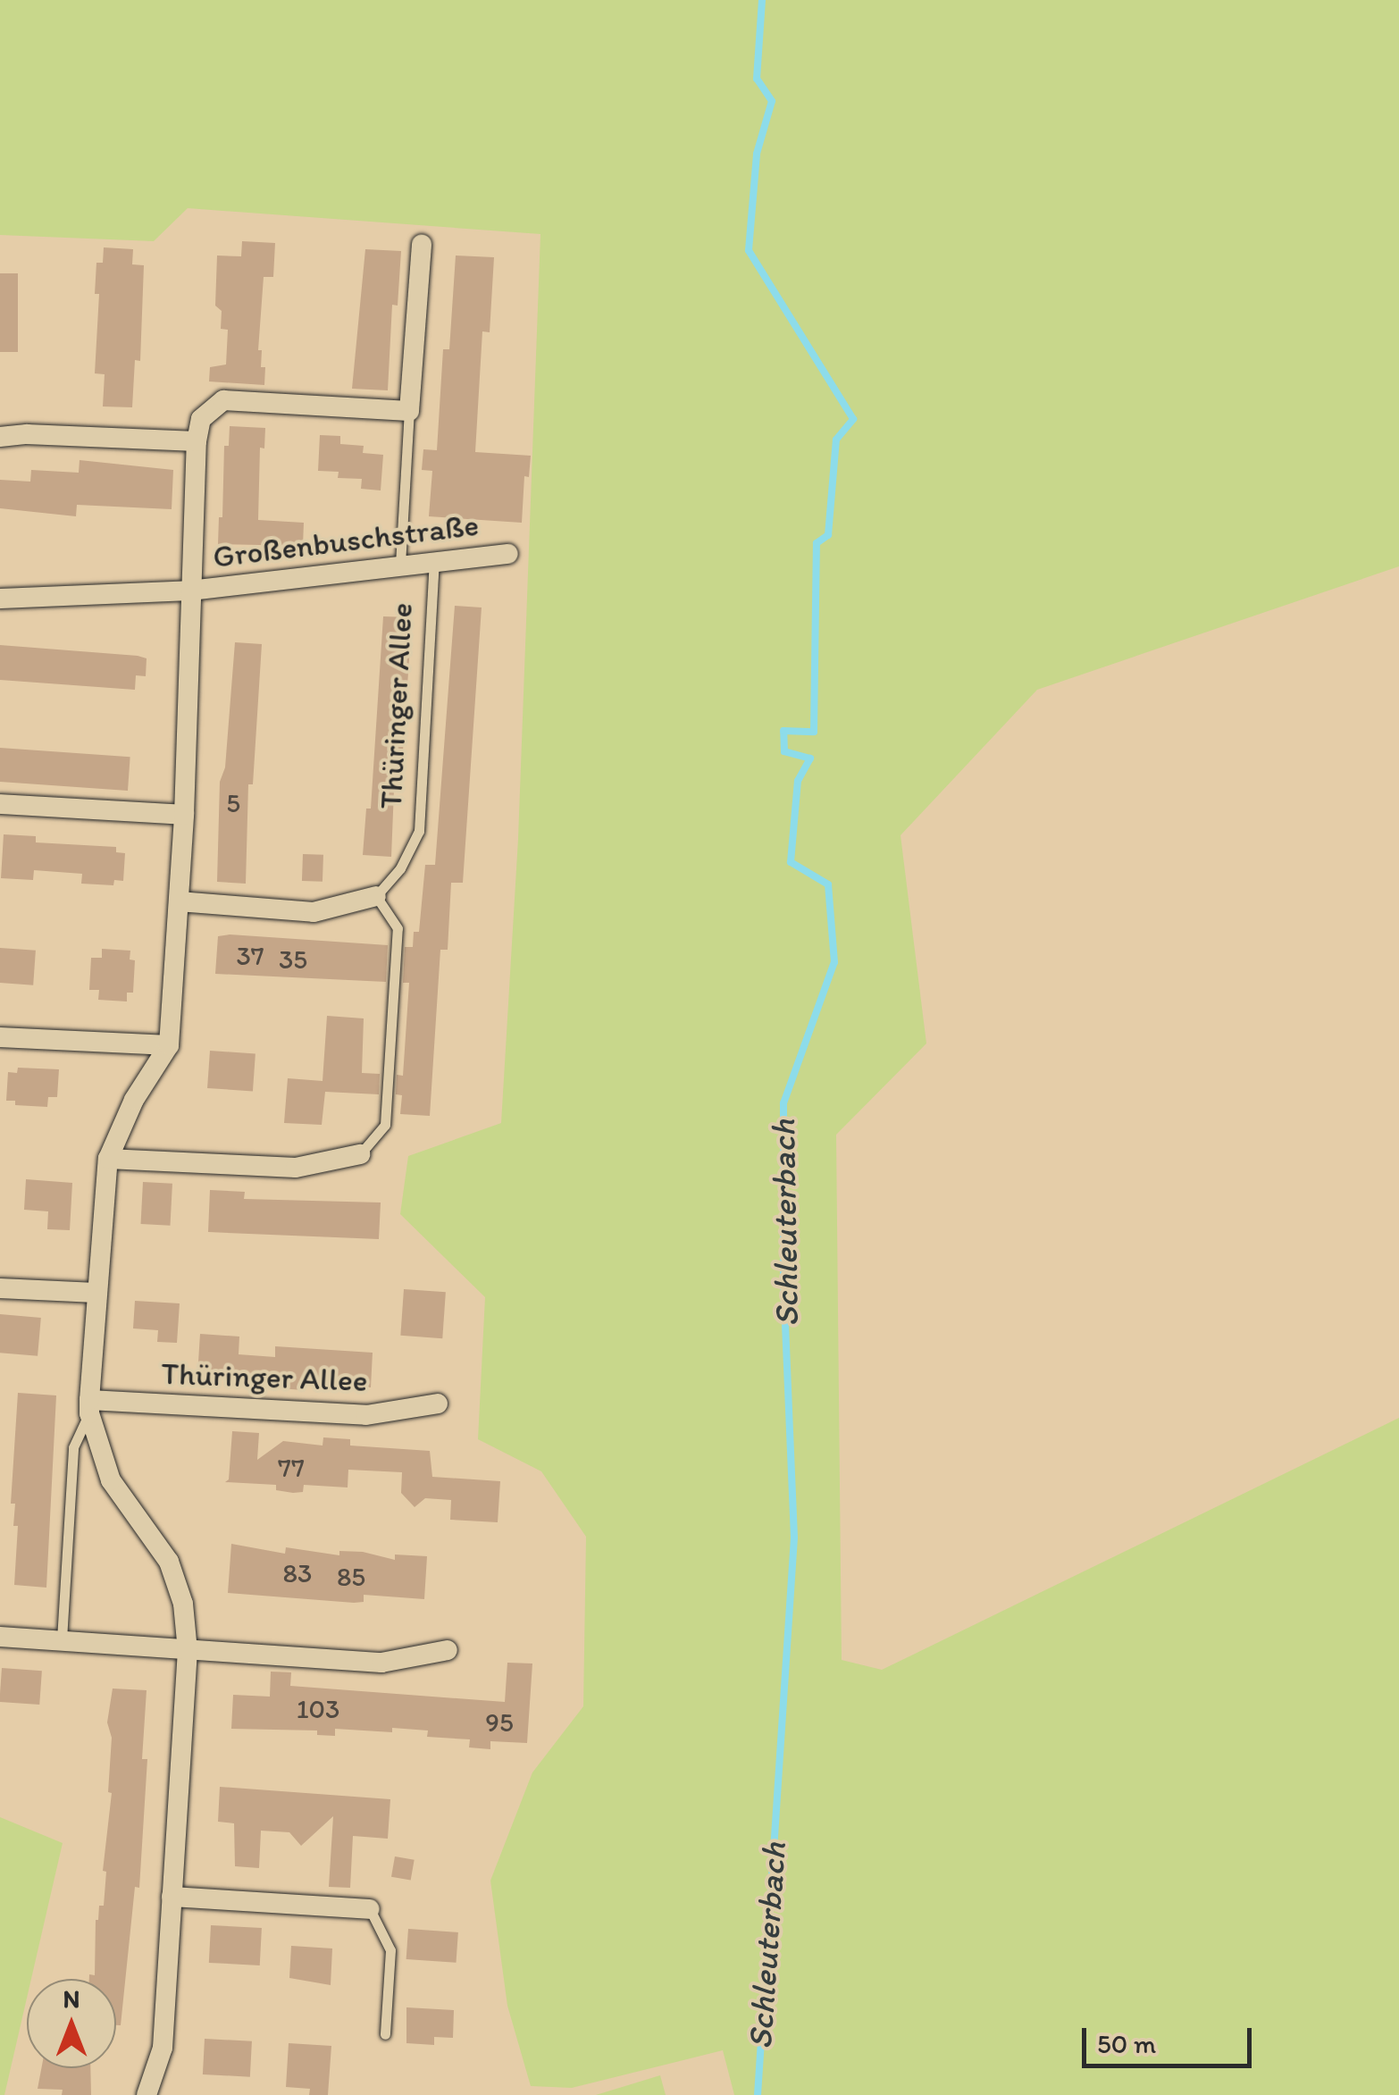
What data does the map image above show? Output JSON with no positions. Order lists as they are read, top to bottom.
{
  "streets": {
    "street": ["Großenbuschstraße", "Thüringer Allee"]
  },
  "crossings": [
    ["Großenbuschstraße", "Thüringer Allee"]
  ],
  "water": ["Schleuterbach"],
  "house_numbers": [
    "5",
    "37",
    "35",
    "77",
    "83",
    "85",
    "103",
    "95"
  ],
  "scale_bar": "50 m",
  "north": "top"
}
